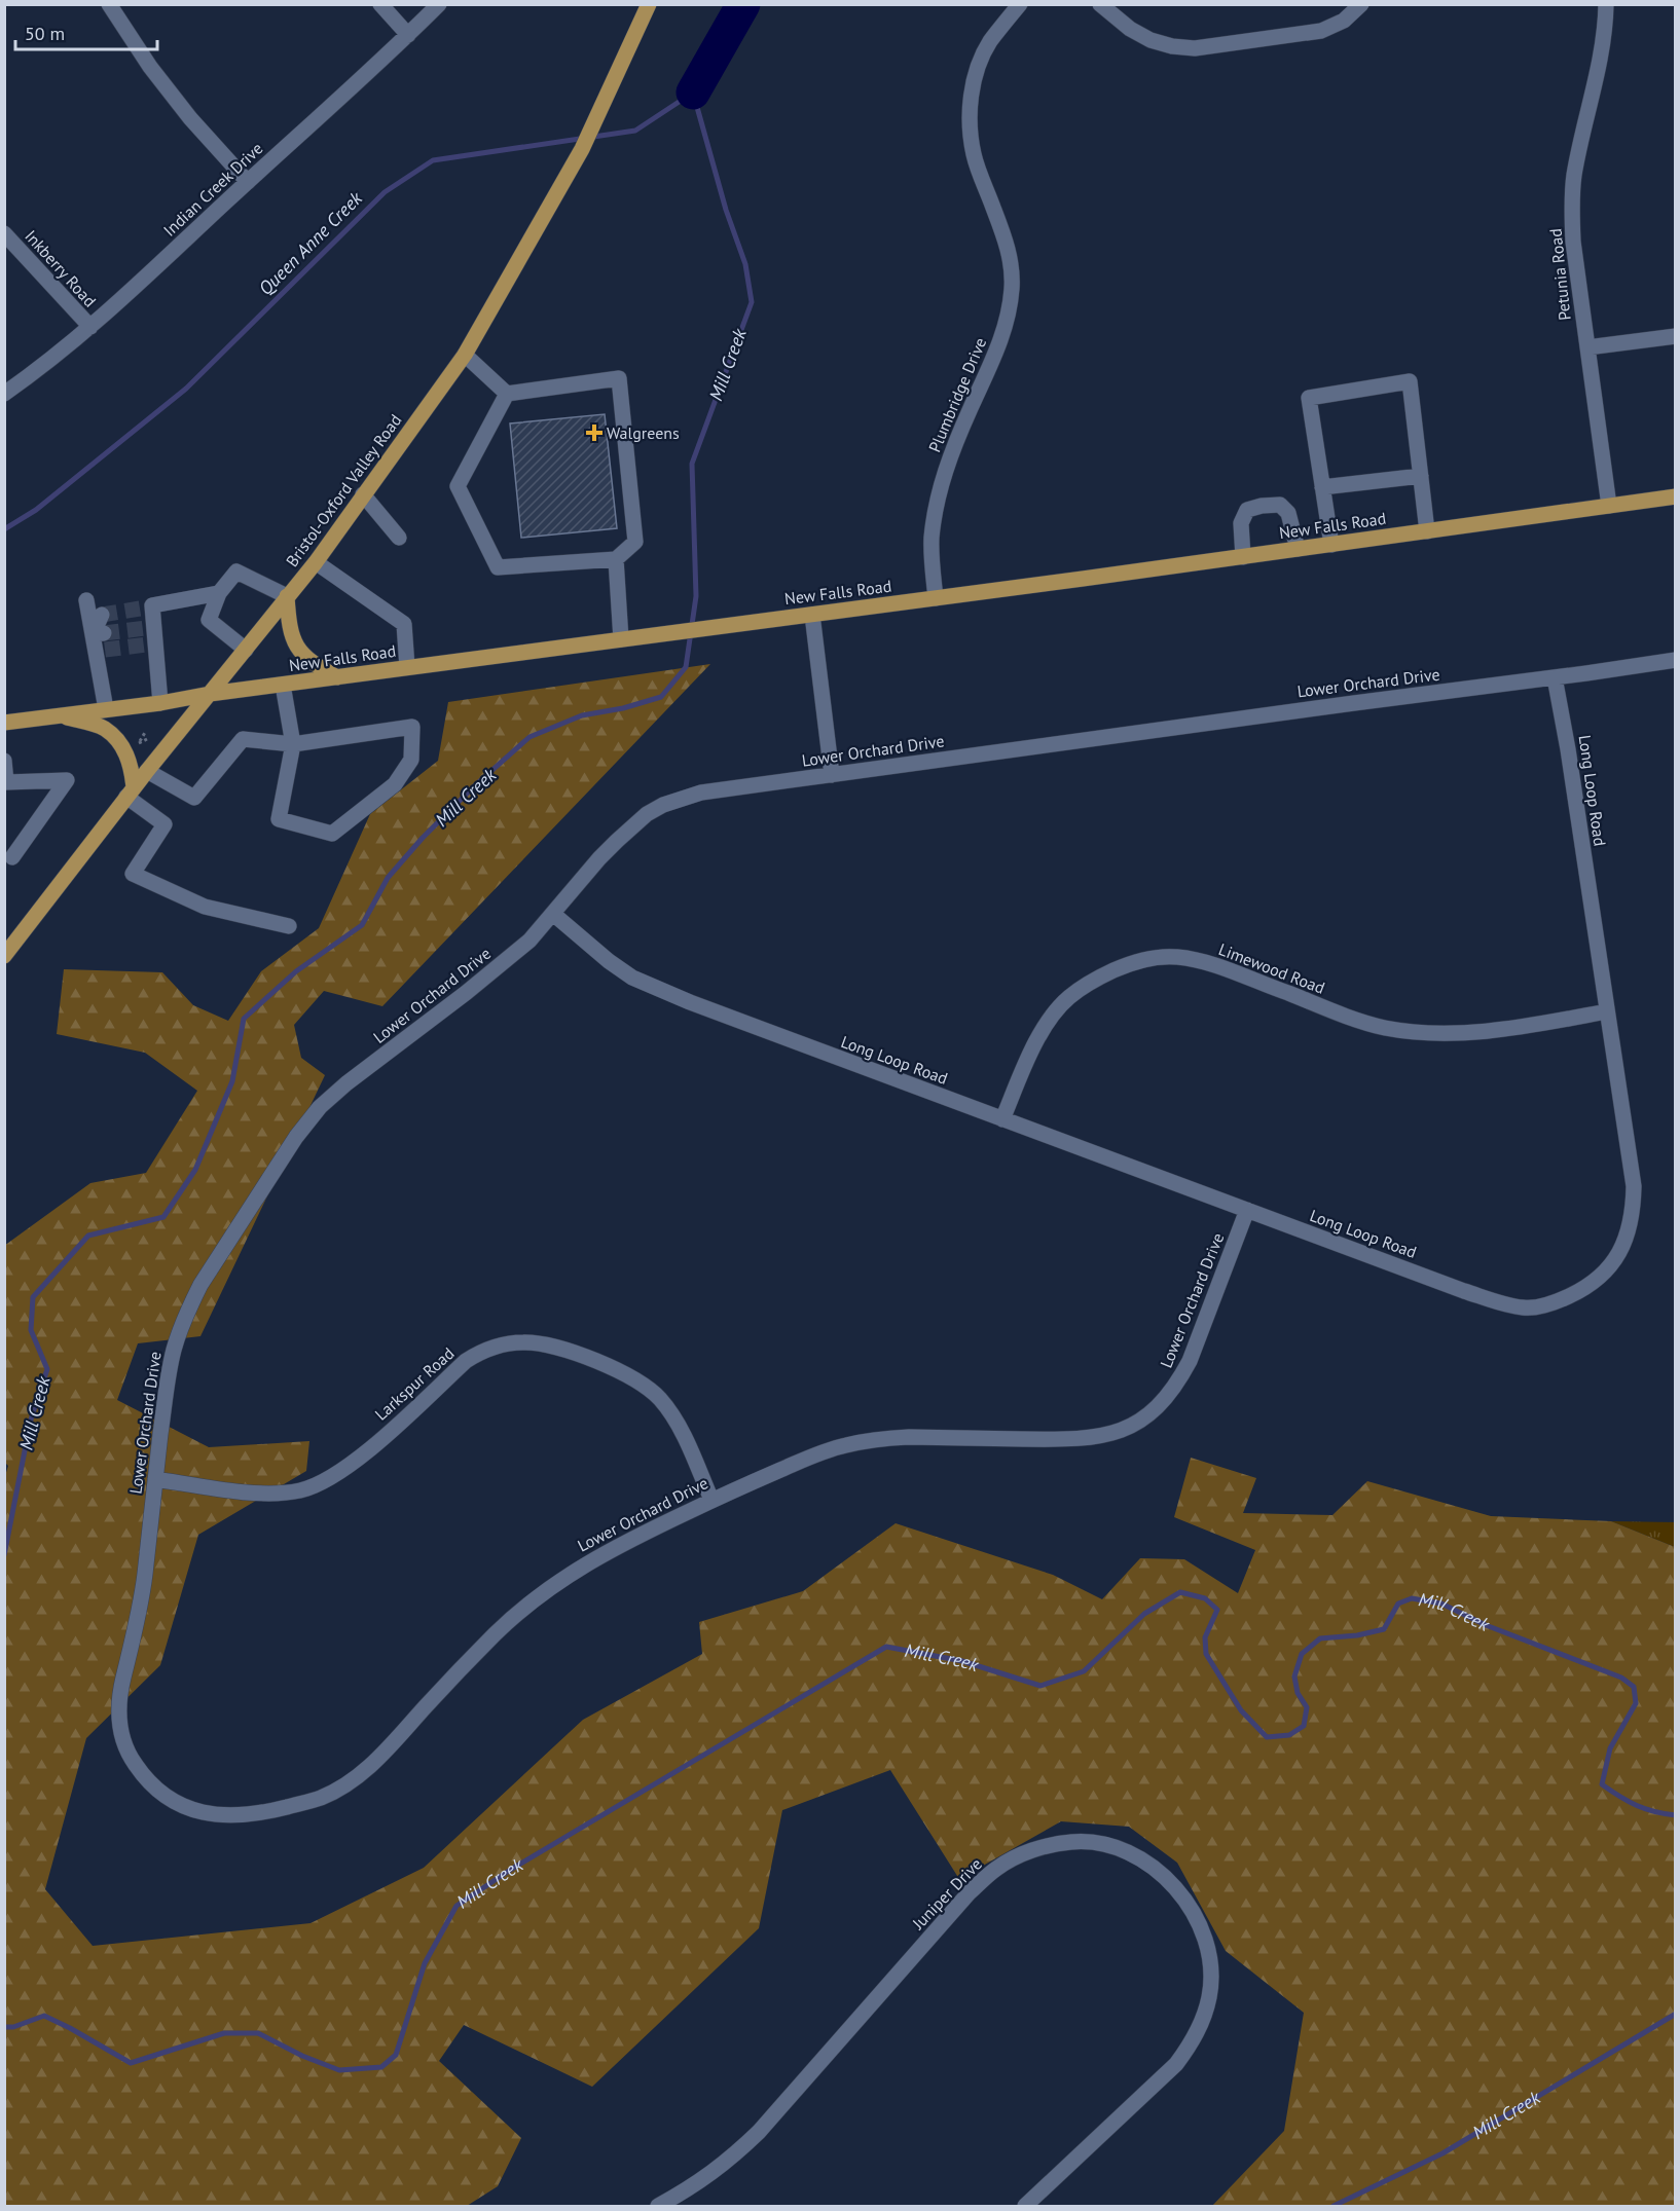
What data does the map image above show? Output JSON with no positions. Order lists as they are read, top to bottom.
{
  "streets": {
    "main road": ["Bristol-Oxford Valley Road", "New Falls Road"],
    "street": [
      "Indian Creek Drive",
      "Inkberry Road",
      "Petunia Road",
      "Plumbridge Drive",
      "Lower Orchard Drive",
      "Long Loop Road",
      "Limewood Road",
      "Larkspur Road",
      "Juniper Drive"
    ]
  },
  "crossings": [
    ["Indian Creek Drive", "Inkberry Road"],
    ["Petunia Road", "New Falls Road"],
    ["Plumbridge Drive", "New Falls Road"],
    ["Bristol-Oxford Valley Road", "New Falls Road"],
    ["Lower Orchard Drive", "Long Loop Road"],
    ["Lower Orchard Drive", "Larkspur Road"],
    ["Long Loop Road", "Limewood Road"]
  ],
  "water": ["Queen Anne Creek", "Mill Creek"],
  "places": {
    "health": ["Walgreens"]
  },
  "scale_bar": "50 m"
}
